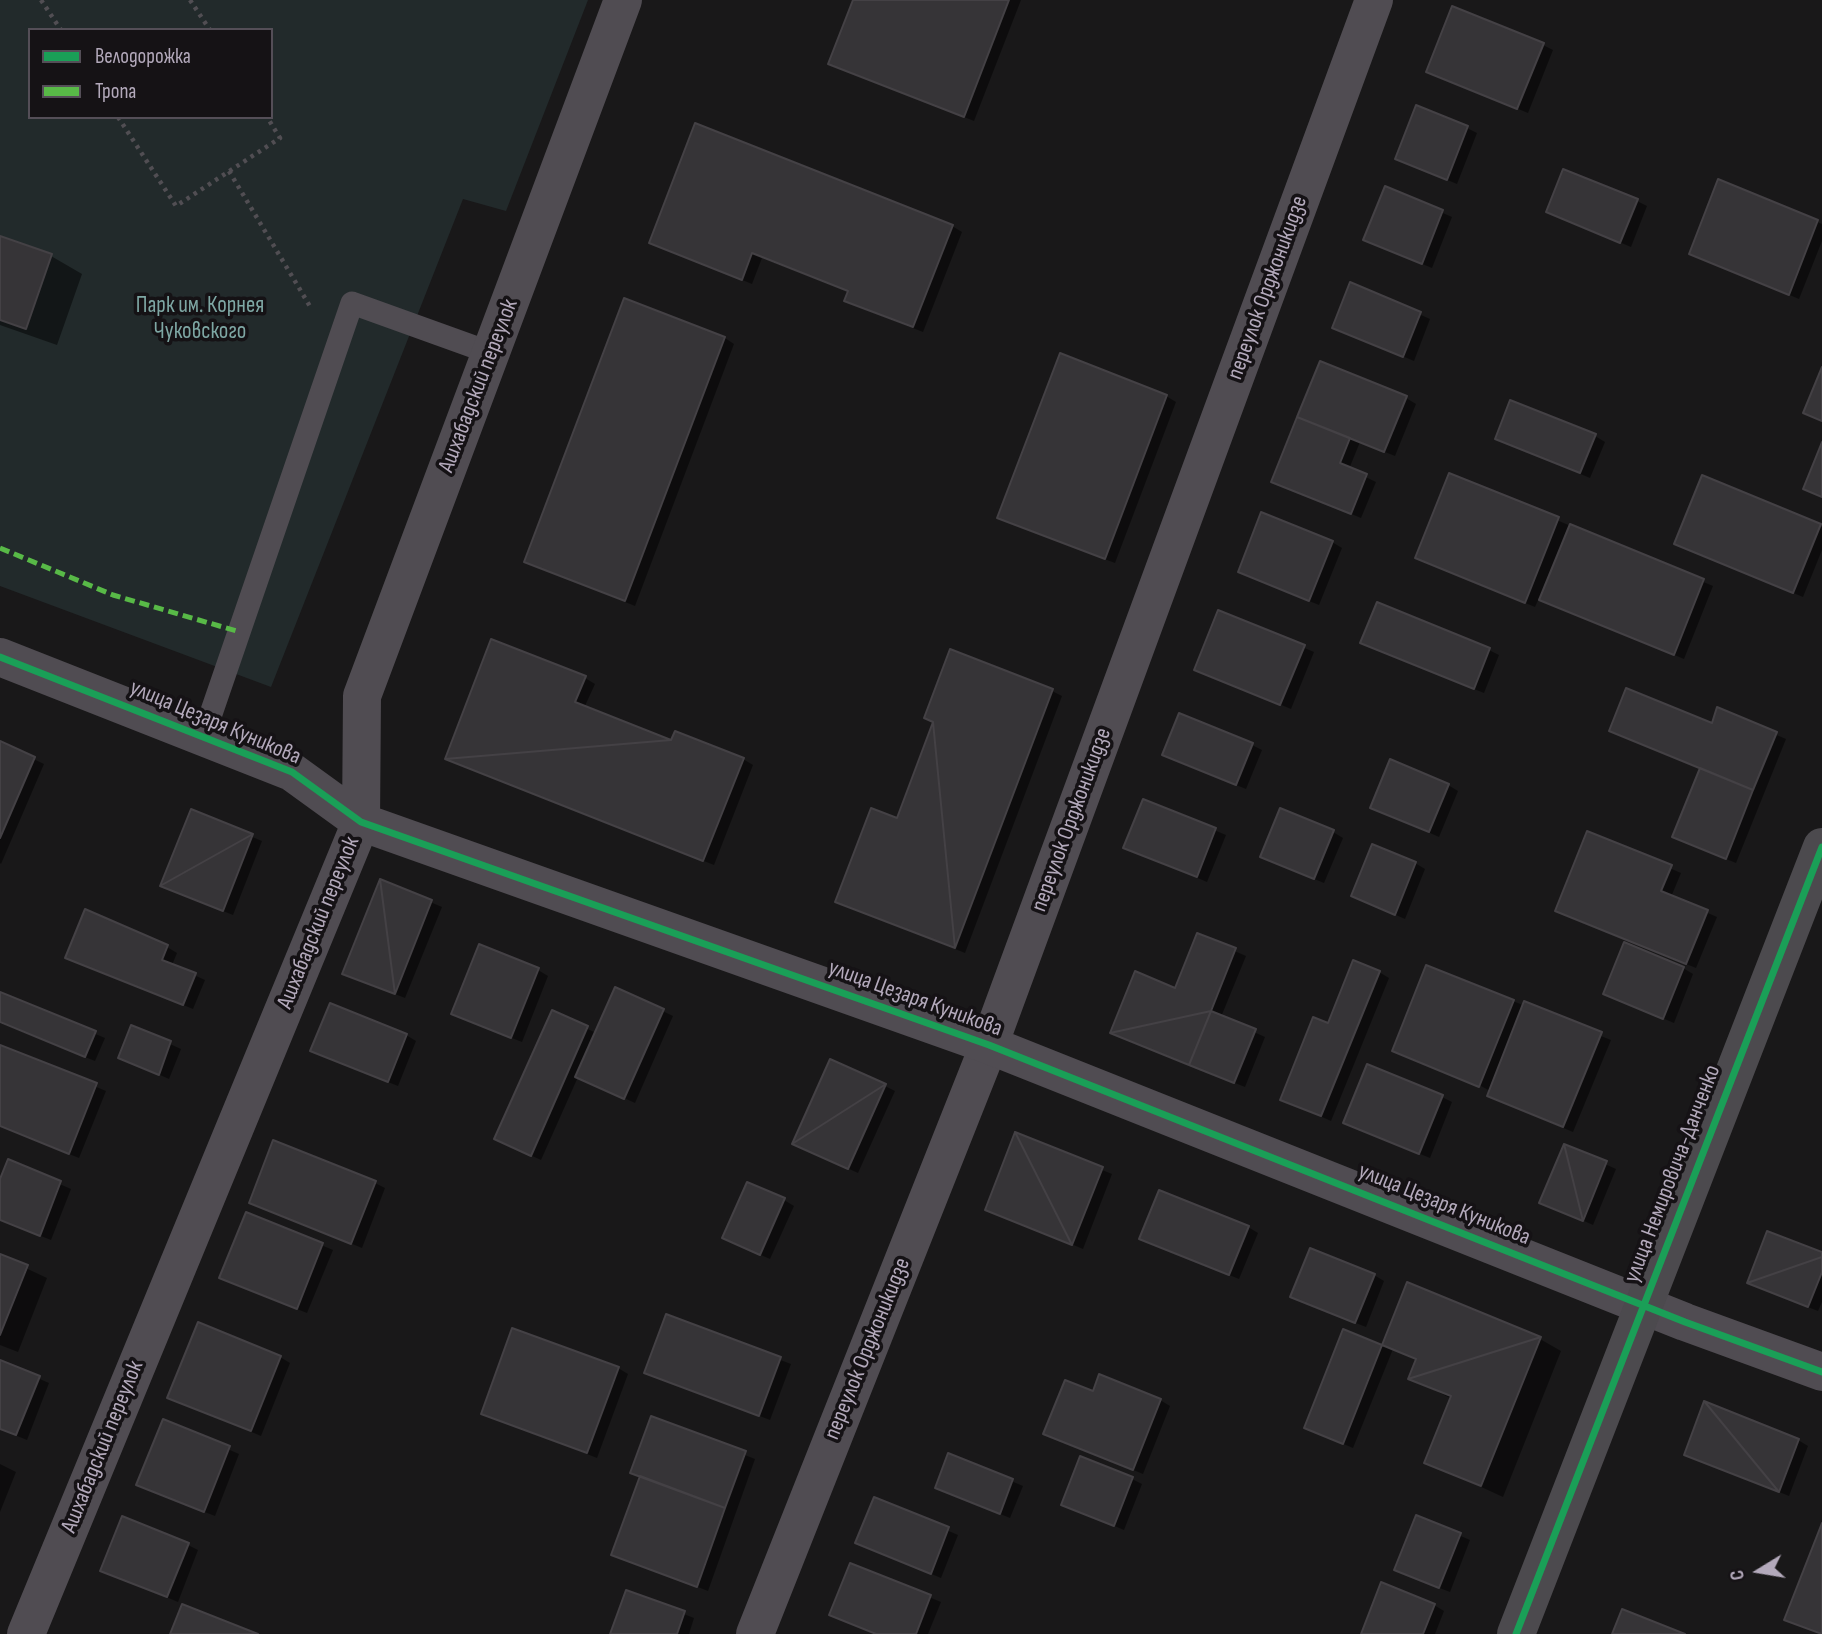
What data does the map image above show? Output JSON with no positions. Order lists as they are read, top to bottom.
{
  "streets": {
    "main road": ["улица Немировича-Данченко"],
    "street": ["переулок Орджоникидзе", "Ашхабадский переулок", "улица Цезаря Куникова"]
  },
  "crossings": [
    ["переулок Орджоникидзе", "улица Цезаря Куникова"],
    ["Ашхабадский переулок", "улица Цезаря Куникова"],
    ["улица Цезаря Куникова", "улица Немировича-Данченко"]
  ],
  "parks": ["Парк им. Корнея Чуковского"],
  "legend": ["Велодорожка", "Тропа"],
  "north": "left"
}
